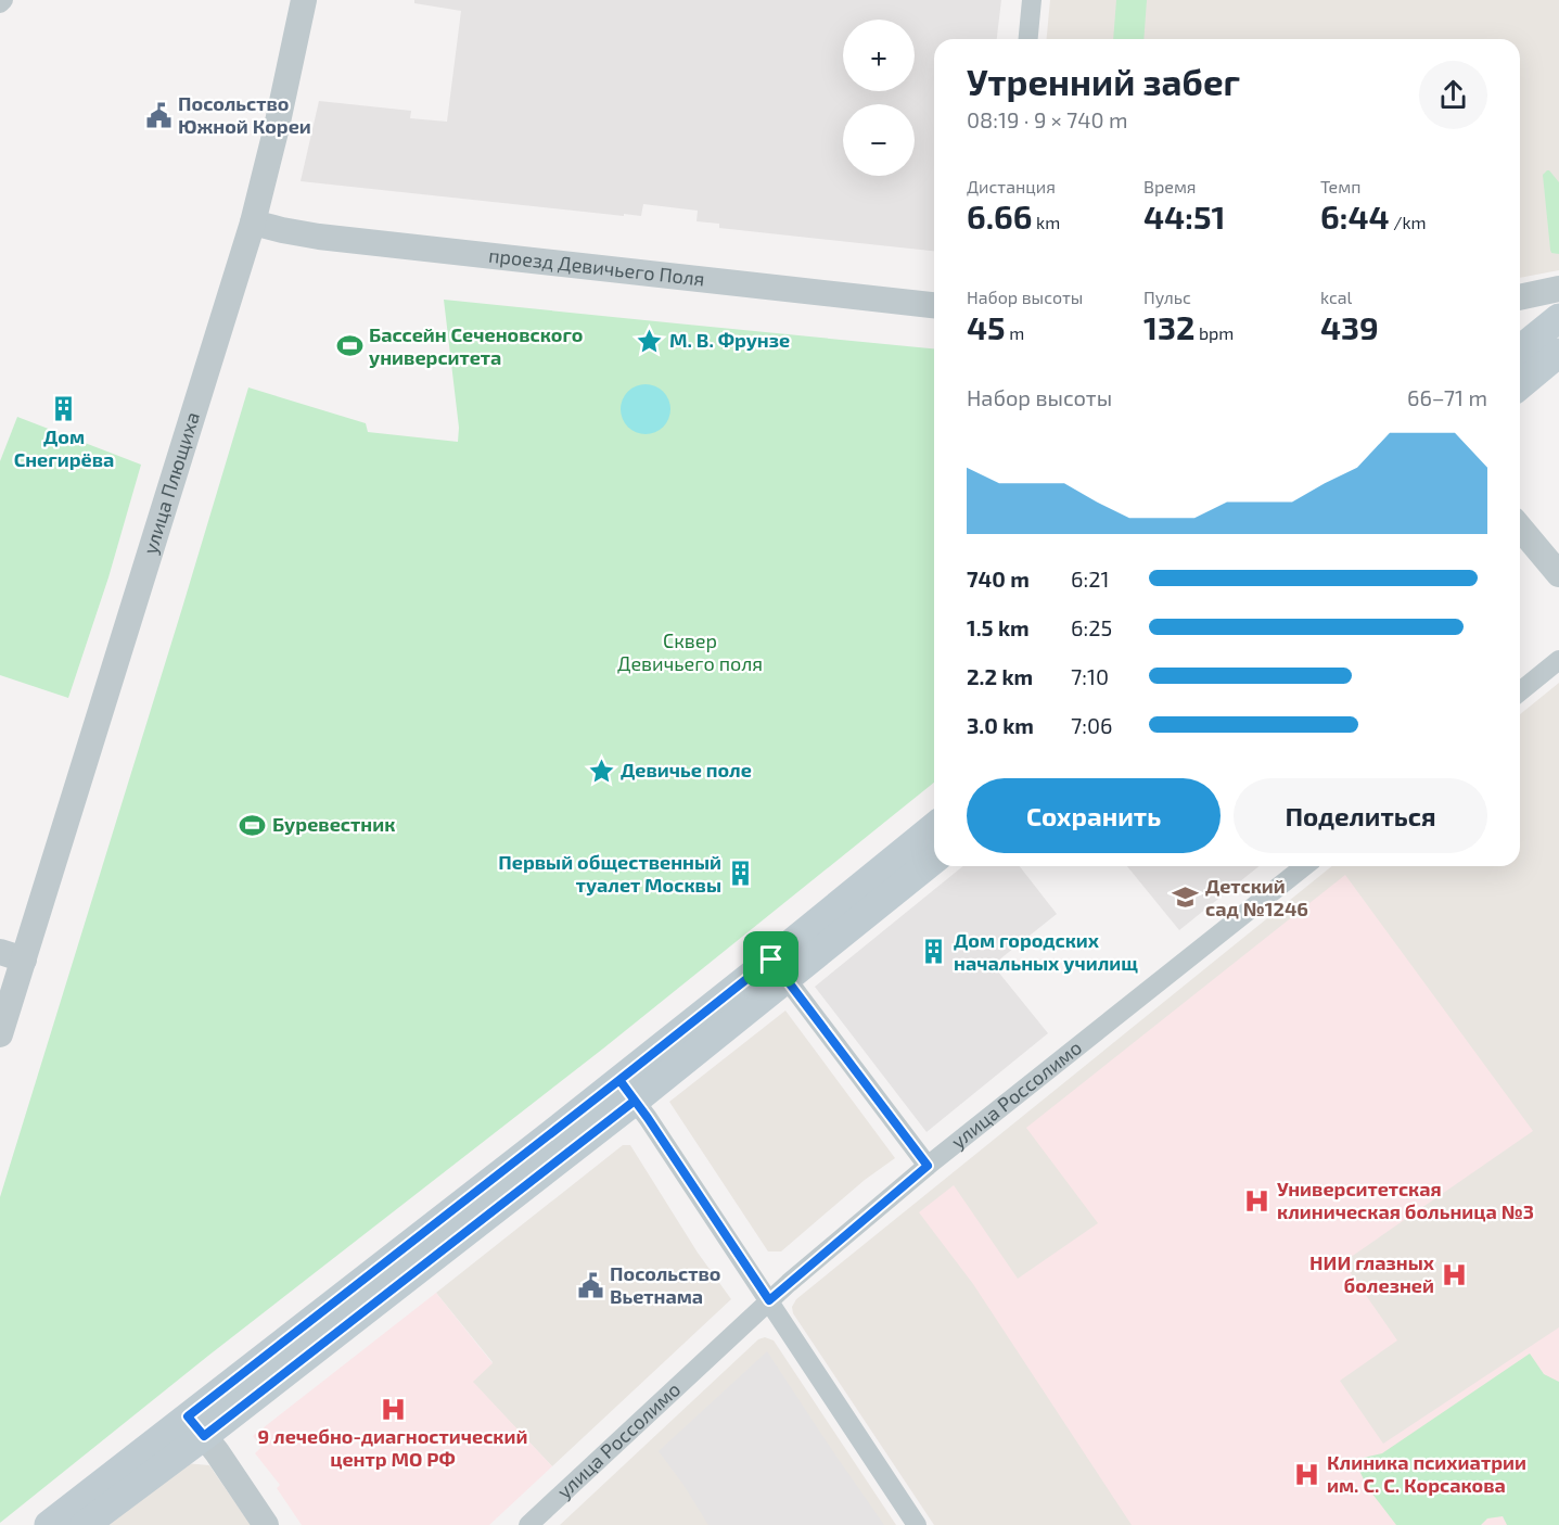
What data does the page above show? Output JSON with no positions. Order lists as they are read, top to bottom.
{
  "streets": {
    "street": ["проезд Девичьего Поля", "улица Плющиха", "улица Россолимо"]
  },
  "crossings": [
    ["проезд Девичьего Поля", "улица Плющиха"]
  ],
  "parks": ["Сквер Девичьего поля"],
  "places": {
    "public building": ["Посольство Южной Кореи", "Посольство Вьетнама"],
    "place": ["М. В. Фрунзе", "Девичье поле"],
    "sports": ["Бассейн Сеченовского университета", "Буревестник"],
    "building": ["Дом Снегирёва", "Первый общественный туалет Москвы", "Дом городских начальных училищ"],
    "school or university": ["Детский сад №1246"],
    "hospital": [
      "Университетская клиническая больница №3",
      "НИИ глазных болезней",
      "9 лечебно-диагностический центр МО РФ",
      "Клиника психиатрии им. С. С. Корсакова"
    ]
  },
  "page": {
    "map_buttons": ["+", "−"],
    "heading": ["Утренний забег", "08:19 · 9 × 740 m"],
    "stats": [
      ["Дистанция", "6.66 km"],
      ["Время", "44:51"],
      ["Темп", "6:44 /km"],
      ["Набор высоты", "45 m"],
      ["Пульс", "132 bpm"],
      ["kcal", "439"]
    ],
    "chart": ["Набор высоты", "66–71 m"],
    "list": [
      {
        "name": "740 m",
        "note": "6:21"
      },
      {
        "name": "1.5 km",
        "note": "6:25"
      },
      {
        "name": "2.2 km",
        "note": "7:10"
      },
      {
        "name": "3.0 km",
        "note": "7:06"
      }
    ],
    "buttons": ["Сохранить", "Поделиться"]
  }
}
